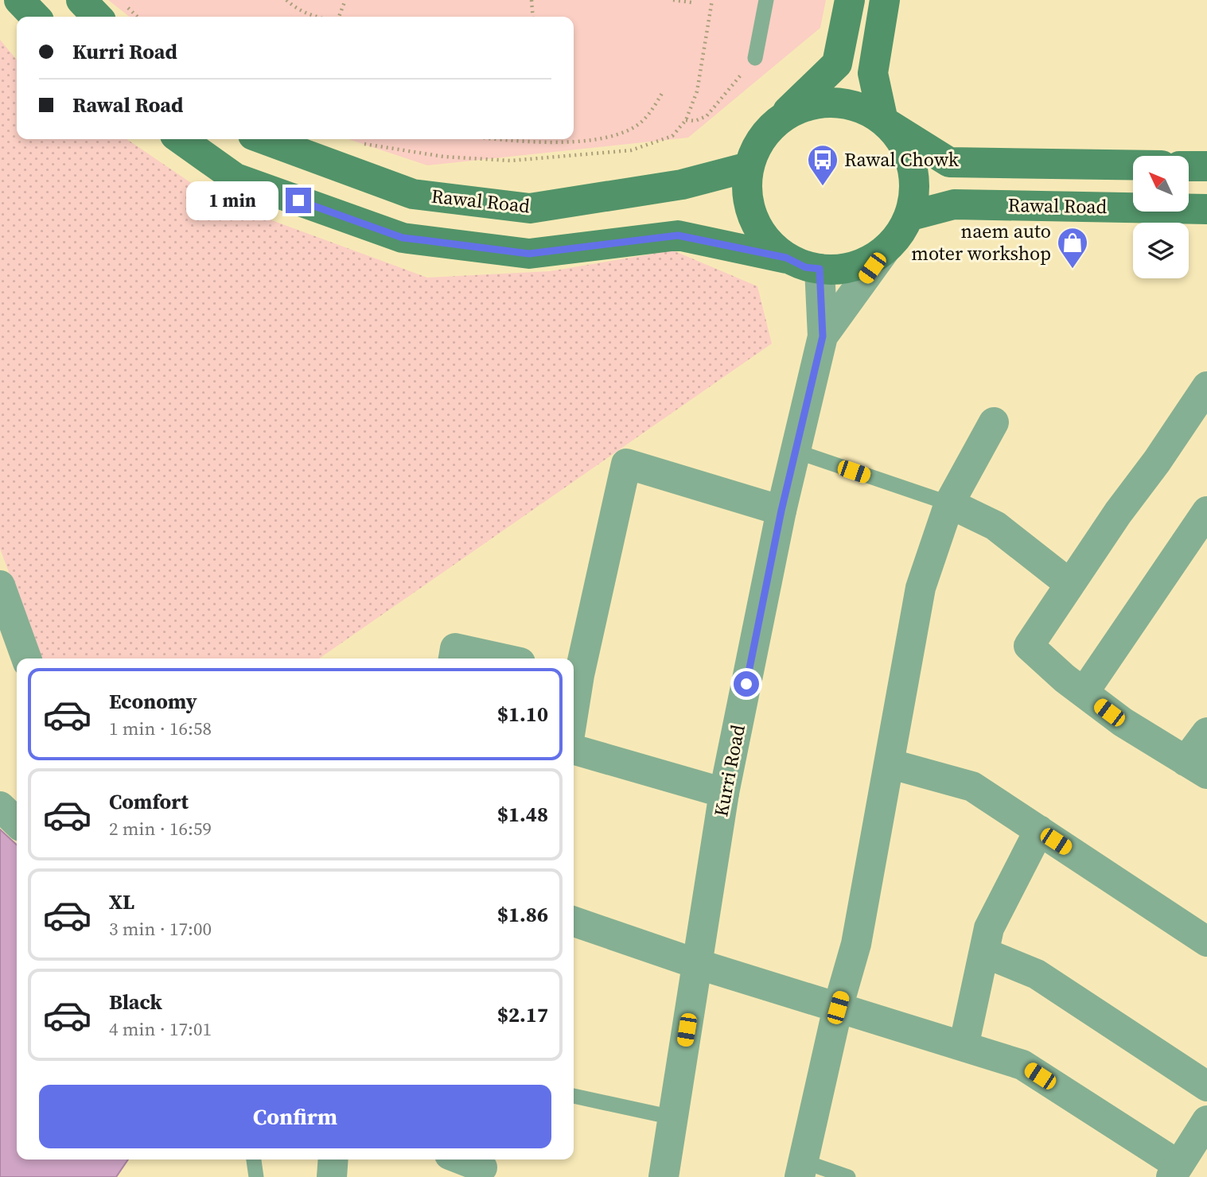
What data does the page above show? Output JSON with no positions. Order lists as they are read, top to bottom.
{
  "streets": {
    "main road": ["Rawal Road"],
    "street": ["Kurri Road"]
  },
  "places": {
    "bus stop": ["Rawal Chowk"],
    "shop": ["naem auto moter workshop"]
  },
  "north": "top left",
  "page": {
    "banner": ["Kurri Road", "Rawal Road"],
    "bubble": "1 min",
    "list": [
      {
        "name": "Economy",
        "note": "1 min · 16:58",
        "value": "$1.10"
      },
      {
        "name": "Comfort",
        "note": "2 min · 16:59",
        "value": "$1.48"
      },
      {
        "name": "XL",
        "note": "3 min · 17:00",
        "value": "$1.86"
      },
      {
        "name": "Black",
        "note": "4 min · 17:01",
        "value": "$2.17"
      }
    ],
    "buttons": "Confirm"
  }
}
